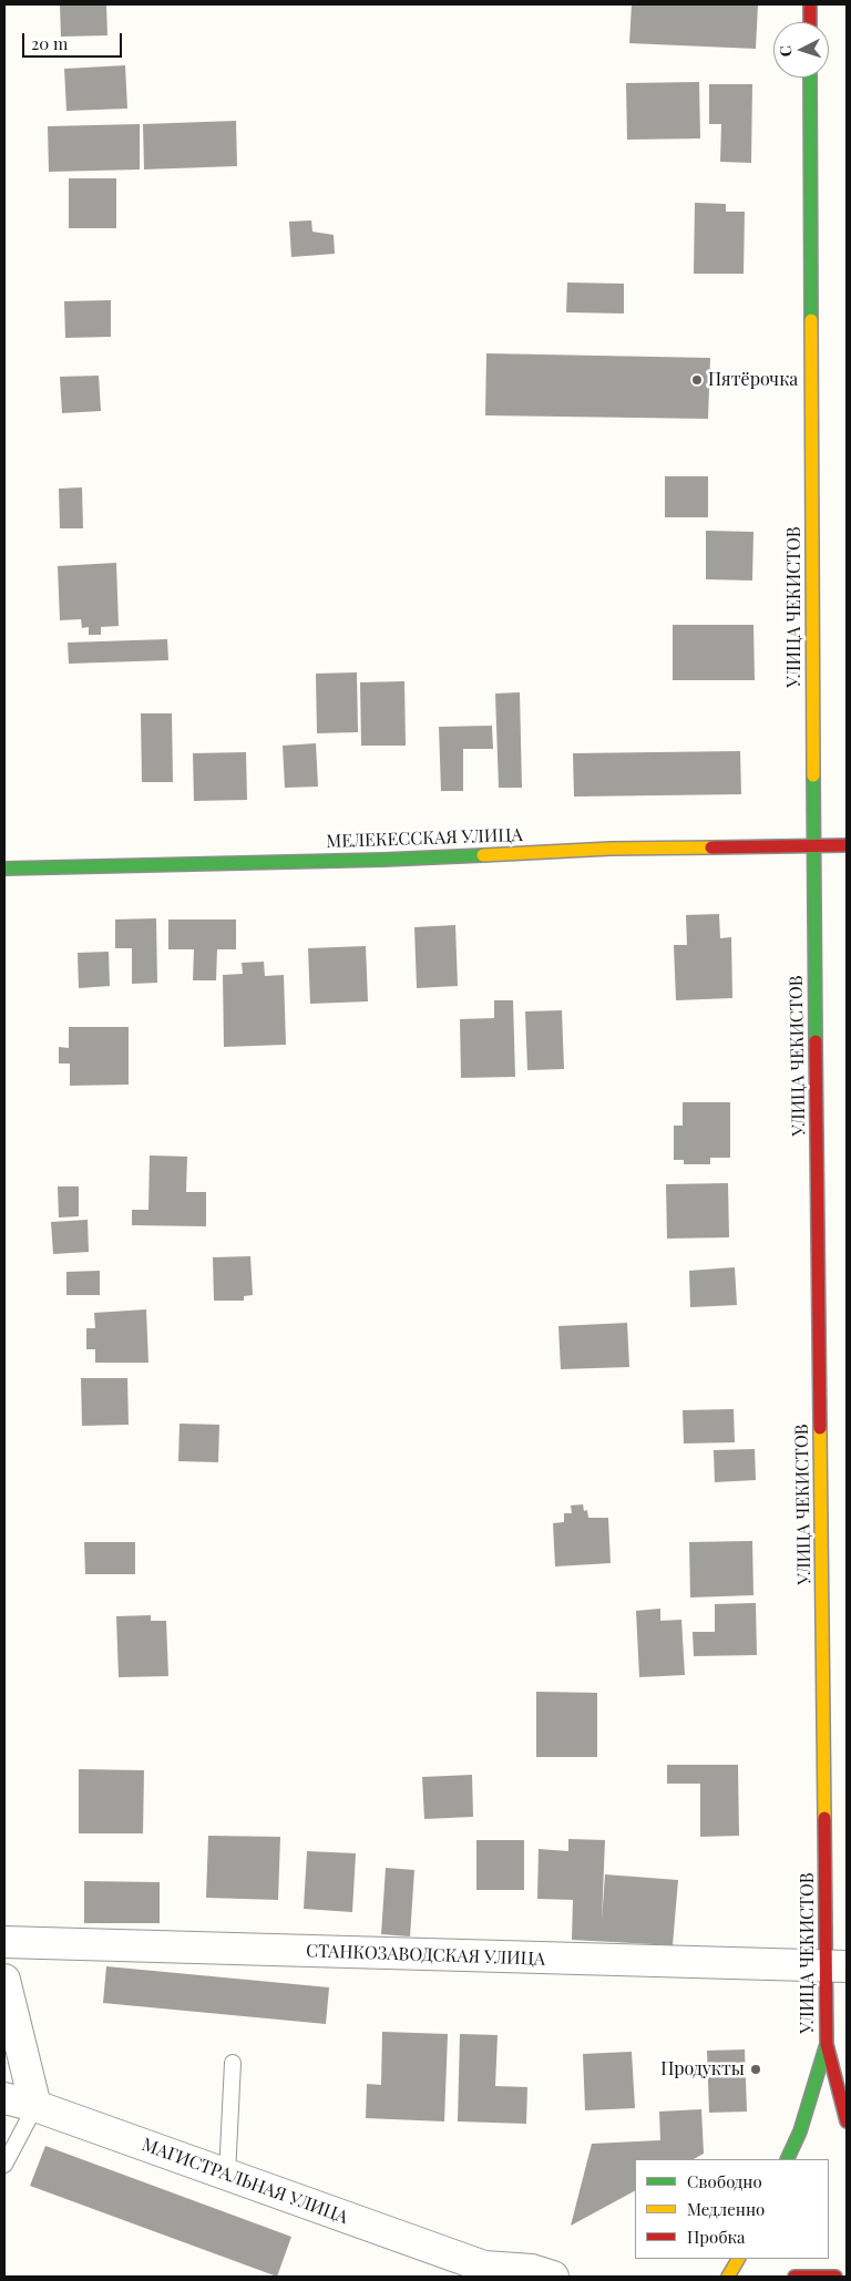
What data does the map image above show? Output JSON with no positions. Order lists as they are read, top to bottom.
{
  "streets": {
    "main road": ["УЛИЦА ЧЕКИСТОВ", "МЕЛЕКЕССКАЯ УЛИЦА"],
    "street": ["СТАНКОЗАВОДСКАЯ УЛИЦА", "МАГИСТРАЛЬНАЯ УЛИЦА"]
  },
  "crossings": [
    ["УЛИЦА ЧЕКИСТОВ", "МЕЛЕКЕССКАЯ УЛИЦА"],
    ["УЛИЦА ЧЕКИСТОВ", "СТАНКОЗАВОДСКАЯ УЛИЦА"]
  ],
  "places": ["Пятёрочка", "Продукты"],
  "legend": ["Свободно", "Медленно", "Пробка"],
  "scale_bar": "20 m",
  "north": "left"
}
